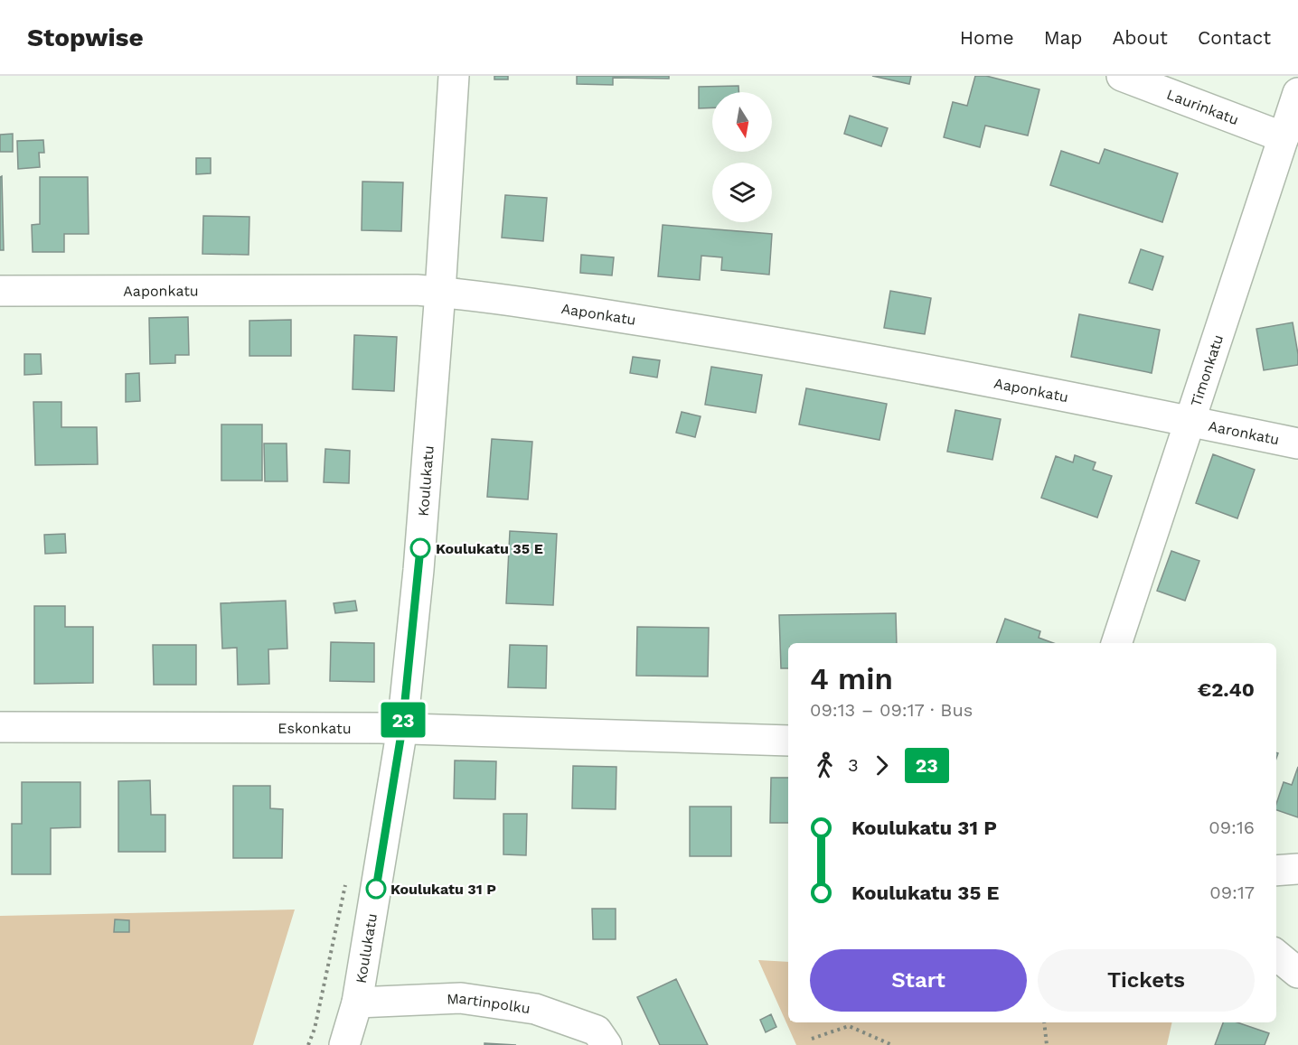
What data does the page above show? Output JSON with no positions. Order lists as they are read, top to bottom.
{
  "streets": {
    "street": [
      "Laurinkatu",
      "Aaponkatu",
      "Timonkatu",
      "Aaronkatu",
      "Koulukatu",
      "Eskonkatu",
      "Martinpolku"
    ]
  },
  "crossings": [
    ["Laurinkatu", "Timonkatu"],
    ["Aaponkatu", "Timonkatu"],
    ["Aaponkatu", "Aaronkatu"],
    ["Aaponkatu", "Koulukatu"],
    ["Timonkatu", "Aaronkatu"],
    ["Koulukatu", "Eskonkatu"],
    ["Koulukatu", "Martinpolku"]
  ],
  "places": ["Koulukatu 35 E", "Koulukatu 31 P"],
  "lines": ["bus line 23"],
  "north": "bottom",
  "page": {
    "header": "Stopwise",
    "nav": [
      "Home",
      "Map",
      "About",
      "Contact"
    ],
    "on_map": "23",
    "heading": ["4 min", "09:13 – 09:17 · Bus", "€2.40"],
    "legs": ["3", "23"],
    "list": [
      {
        "name": "Koulukatu 31 P",
        "value": "09:16"
      },
      {
        "name": "Koulukatu 35 E",
        "value": "09:17"
      }
    ],
    "buttons": ["Start", "Tickets"]
  }
}
